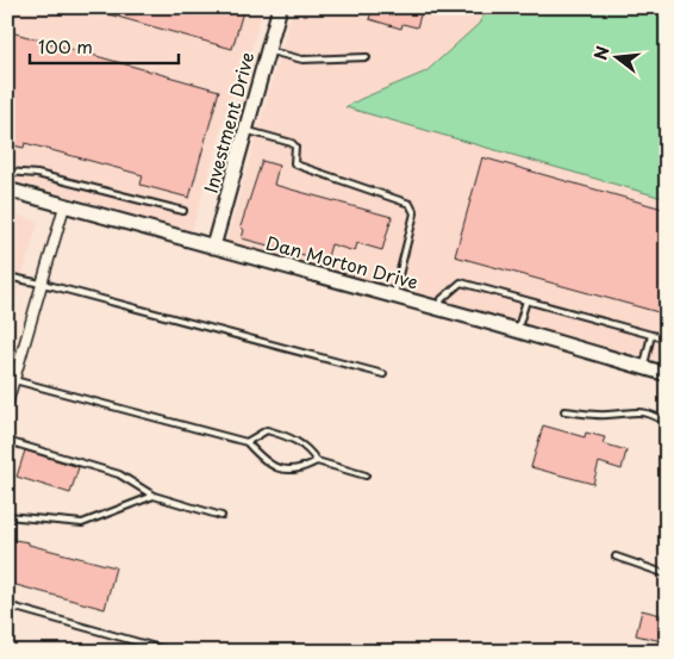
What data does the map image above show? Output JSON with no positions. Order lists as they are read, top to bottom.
{
  "streets": {
    "street": ["Investment Drive", "Dan Morton Drive"]
  },
  "crossings": [
    ["Investment Drive", "Dan Morton Drive"]
  ],
  "scale_bar": "100 m",
  "north": "left"
}
